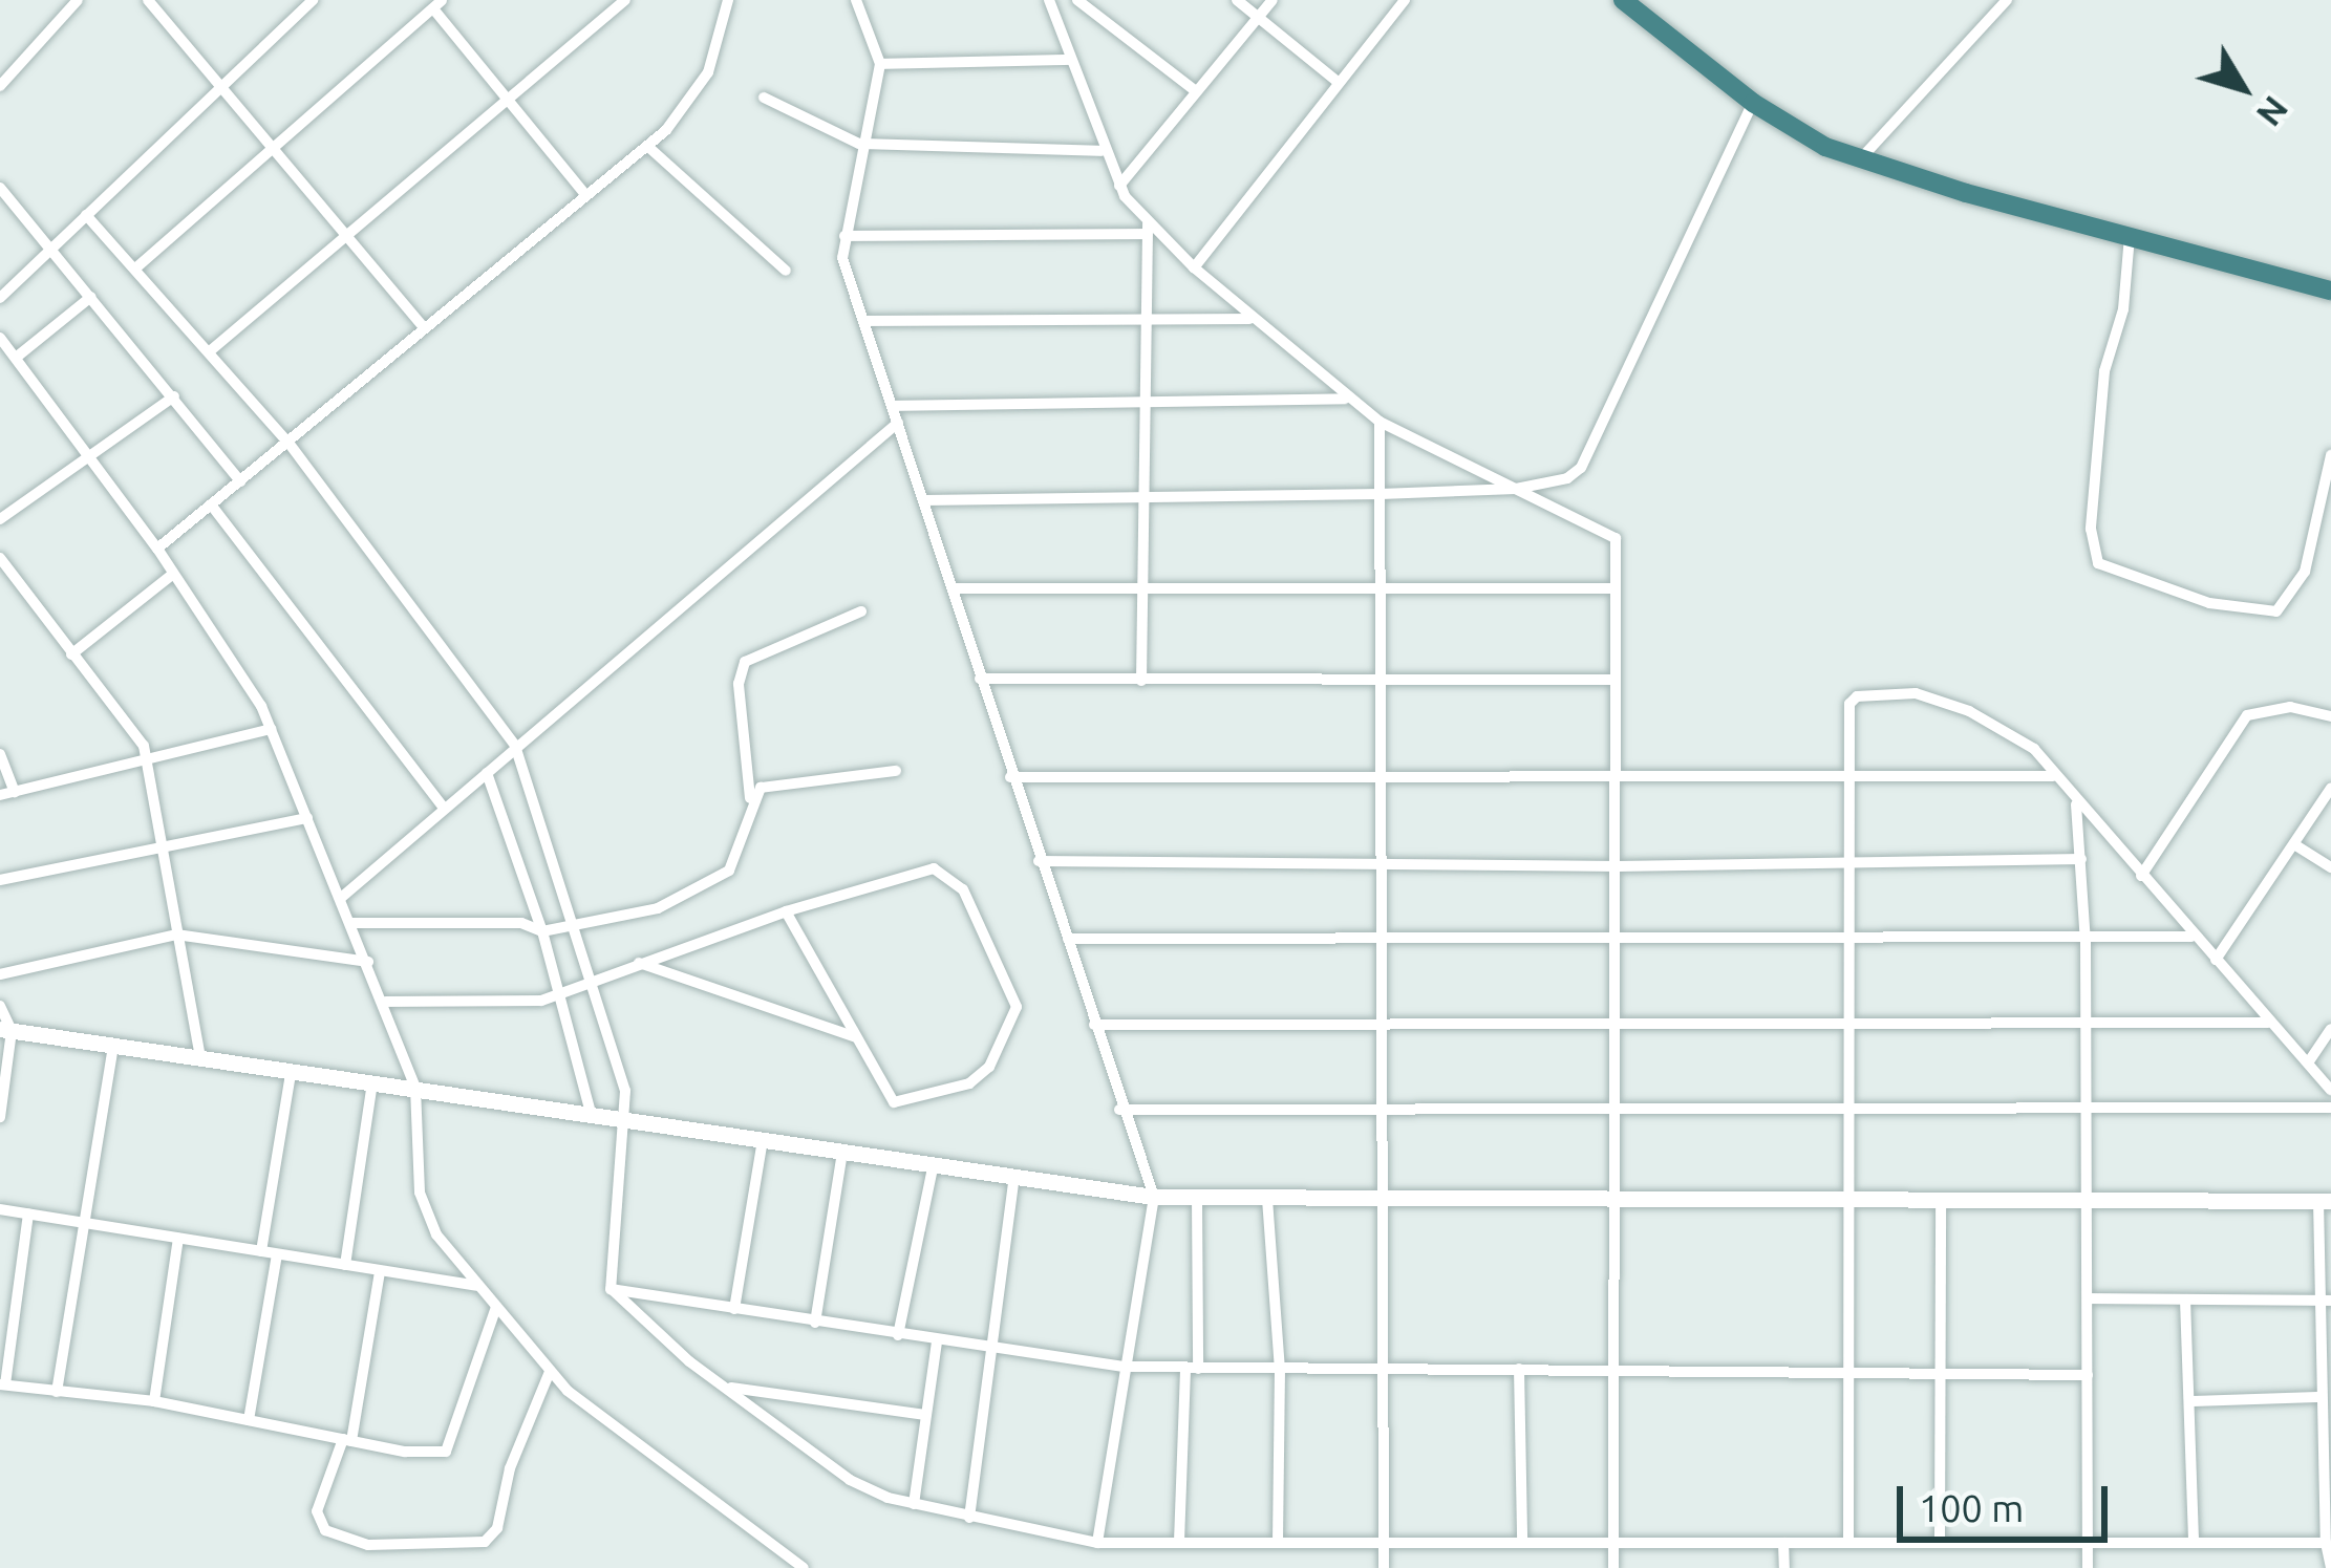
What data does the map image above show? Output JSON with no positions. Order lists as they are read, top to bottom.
{
  "scale_bar": "100 m",
  "north": "bottom right"
}
